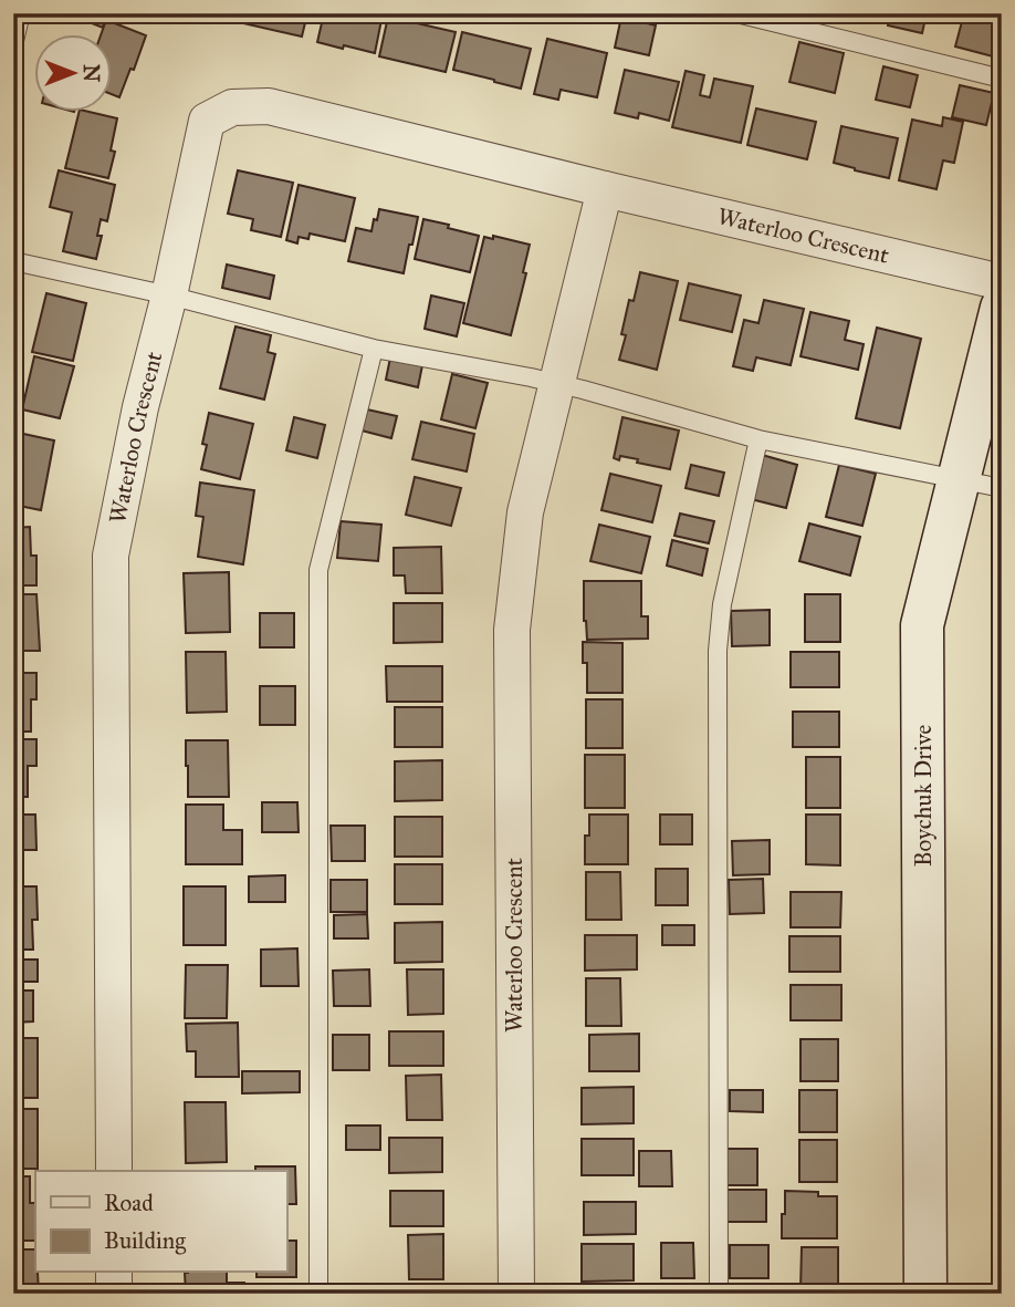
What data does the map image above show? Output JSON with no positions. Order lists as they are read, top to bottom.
{
  "streets": {
    "street": ["Waterloo Crescent", "Boychuk Drive"]
  },
  "legend": ["Road", "Building"],
  "north": "right"
}
